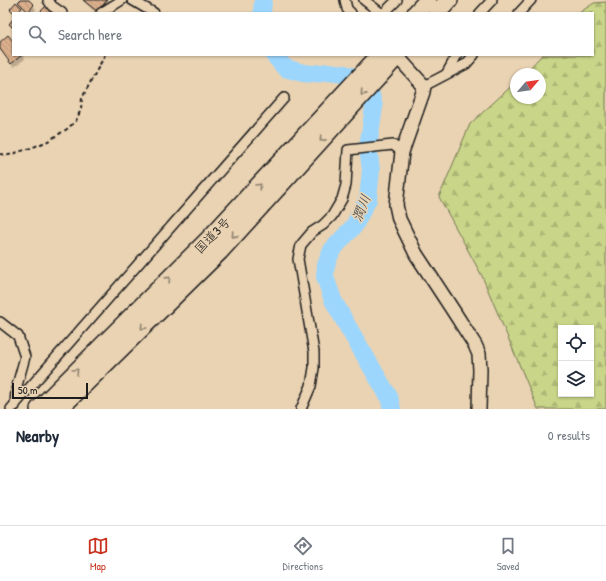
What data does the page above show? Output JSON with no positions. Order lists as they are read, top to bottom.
{
  "streets": {
    "highway": ["国道3号"]
  },
  "water": ["潤川"],
  "scale_bar": "50 m",
  "north": "top right",
  "page": {
    "search": "Search here",
    "scale": "50 m",
    "heading": ["Nearby", "0 results"],
    "nav": ["Map", "Directions", "Saved"]
  }
}
